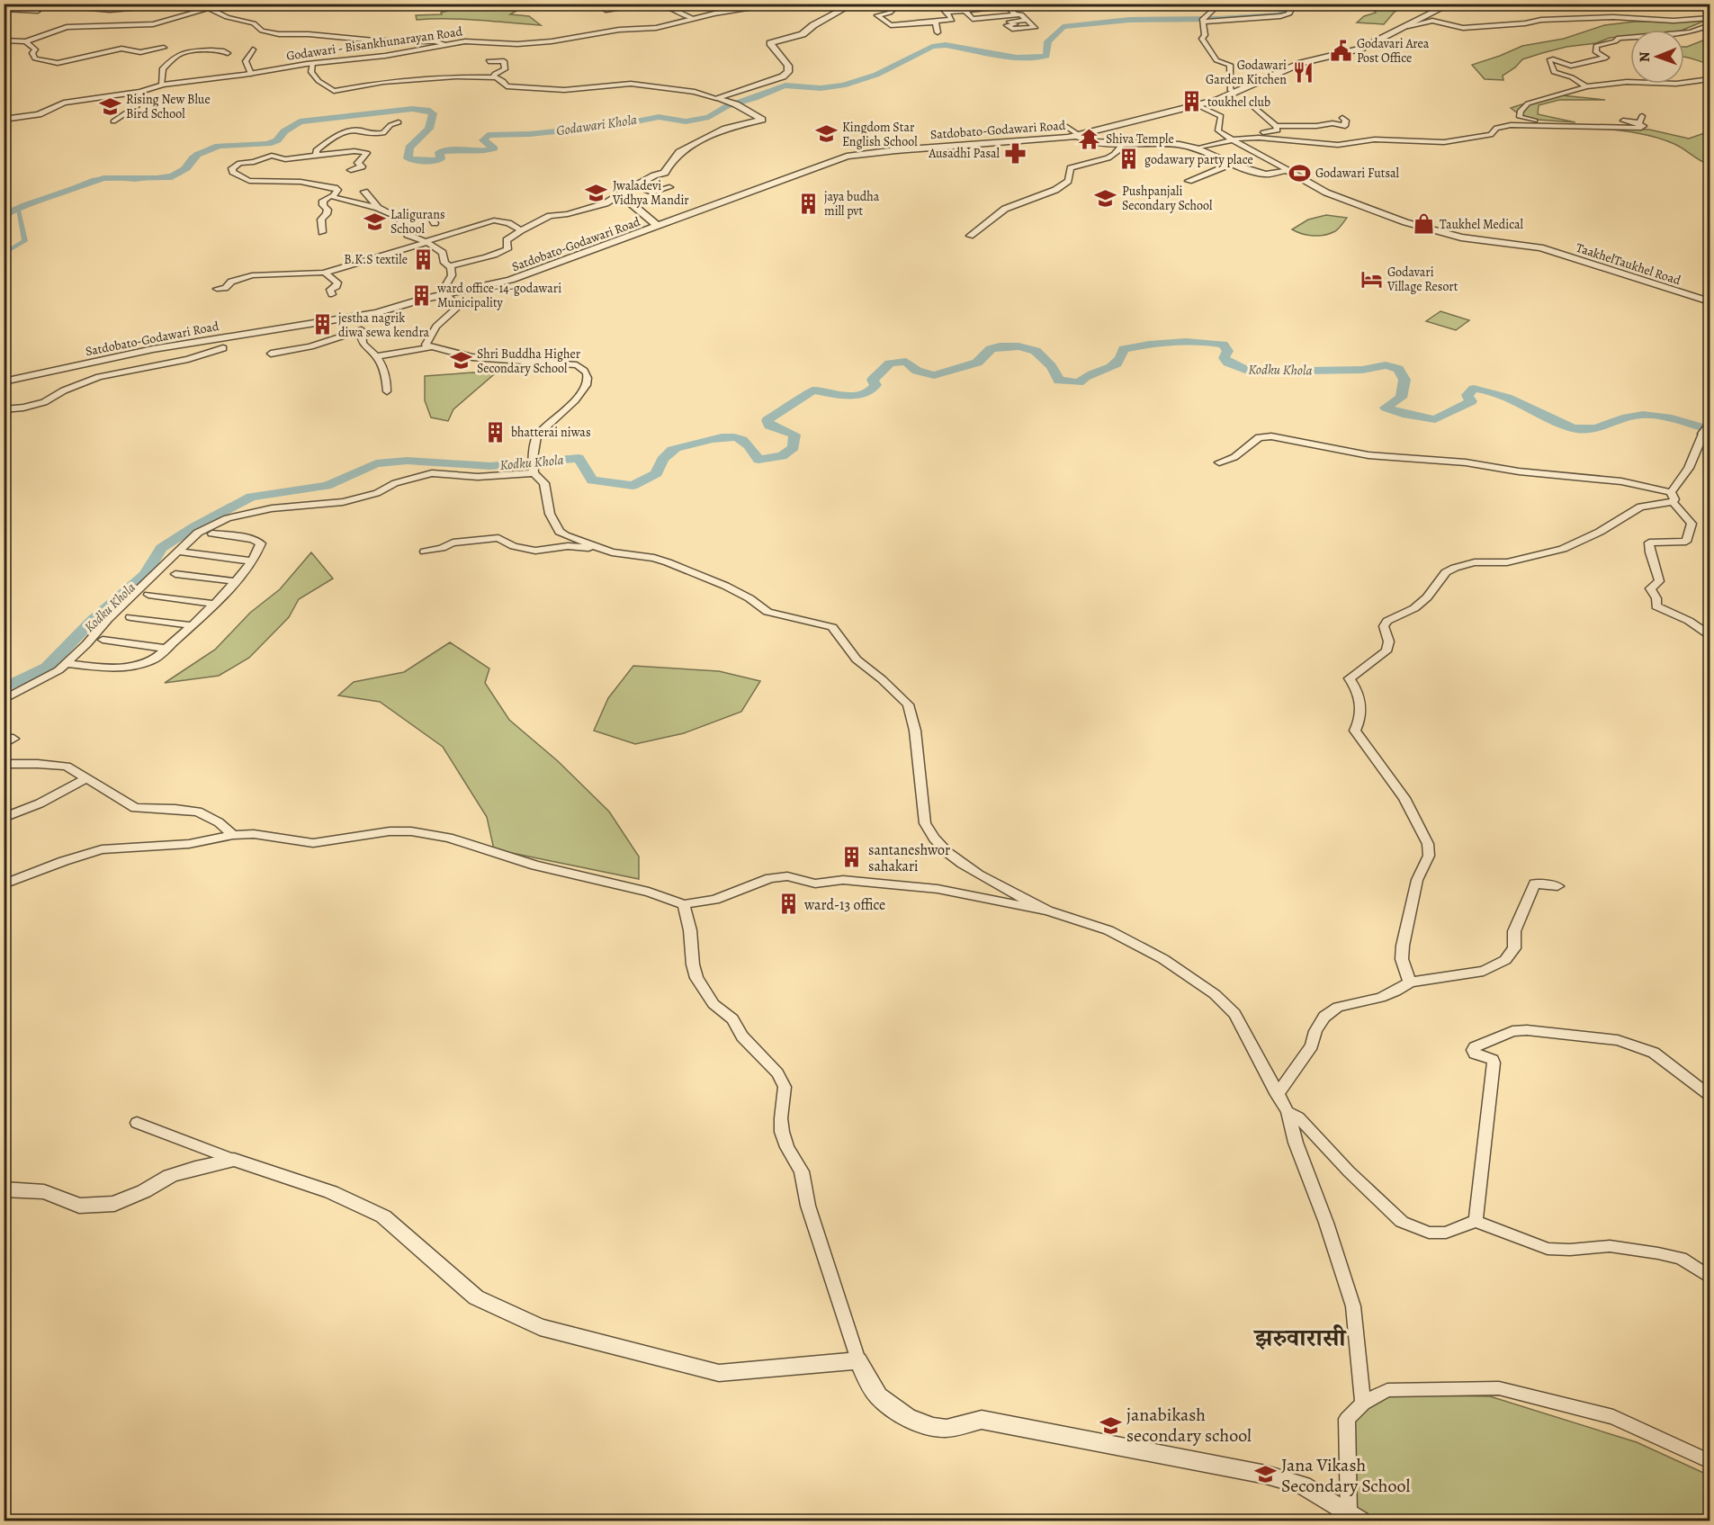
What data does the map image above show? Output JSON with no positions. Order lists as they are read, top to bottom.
{
  "streets": {
    "street": ["Godawari - Bisankhunarayan Road", "Satdobato-Godawari Road", "TaakhelTaukhel Road"]
  },
  "districts": ["झरुवारासी"],
  "water": ["Godawari Khola", "Kodku Khola"],
  "places": {
    "public building": ["Godavari Area Post Office"],
    "restaurant": ["Godawari Garden Kitchen"],
    "building": [
      "toukhel club",
      "godawary party place",
      "jaya budha mill pvt",
      "B.K.S textile",
      "ward office-14-godawari Municipality",
      "jestha nagrik diwa sewa kendra",
      "bhatterai niwas",
      "santaneshwor sahakari",
      "ward-13 office"
    ],
    "school or university": [
      "Rising New Blue Bird School",
      "Kingdom Star English School",
      "Jwaladevi Vidhya Mandir",
      "Pushpanjali Secondary School",
      "Laligurans School",
      "Shri Buddha Higher Secondary School",
      "janabikash secondary school",
      "Jana Vikash Secondary School"
    ],
    "temple": ["Shiva Temple"],
    "pharmacy": ["Ausadhi Pasal"],
    "sports": ["Godawari Futsal"],
    "shop": ["Taukhel Medical"],
    "hotel": ["Godavari Village Resort"]
  },
  "north": "left"
}
